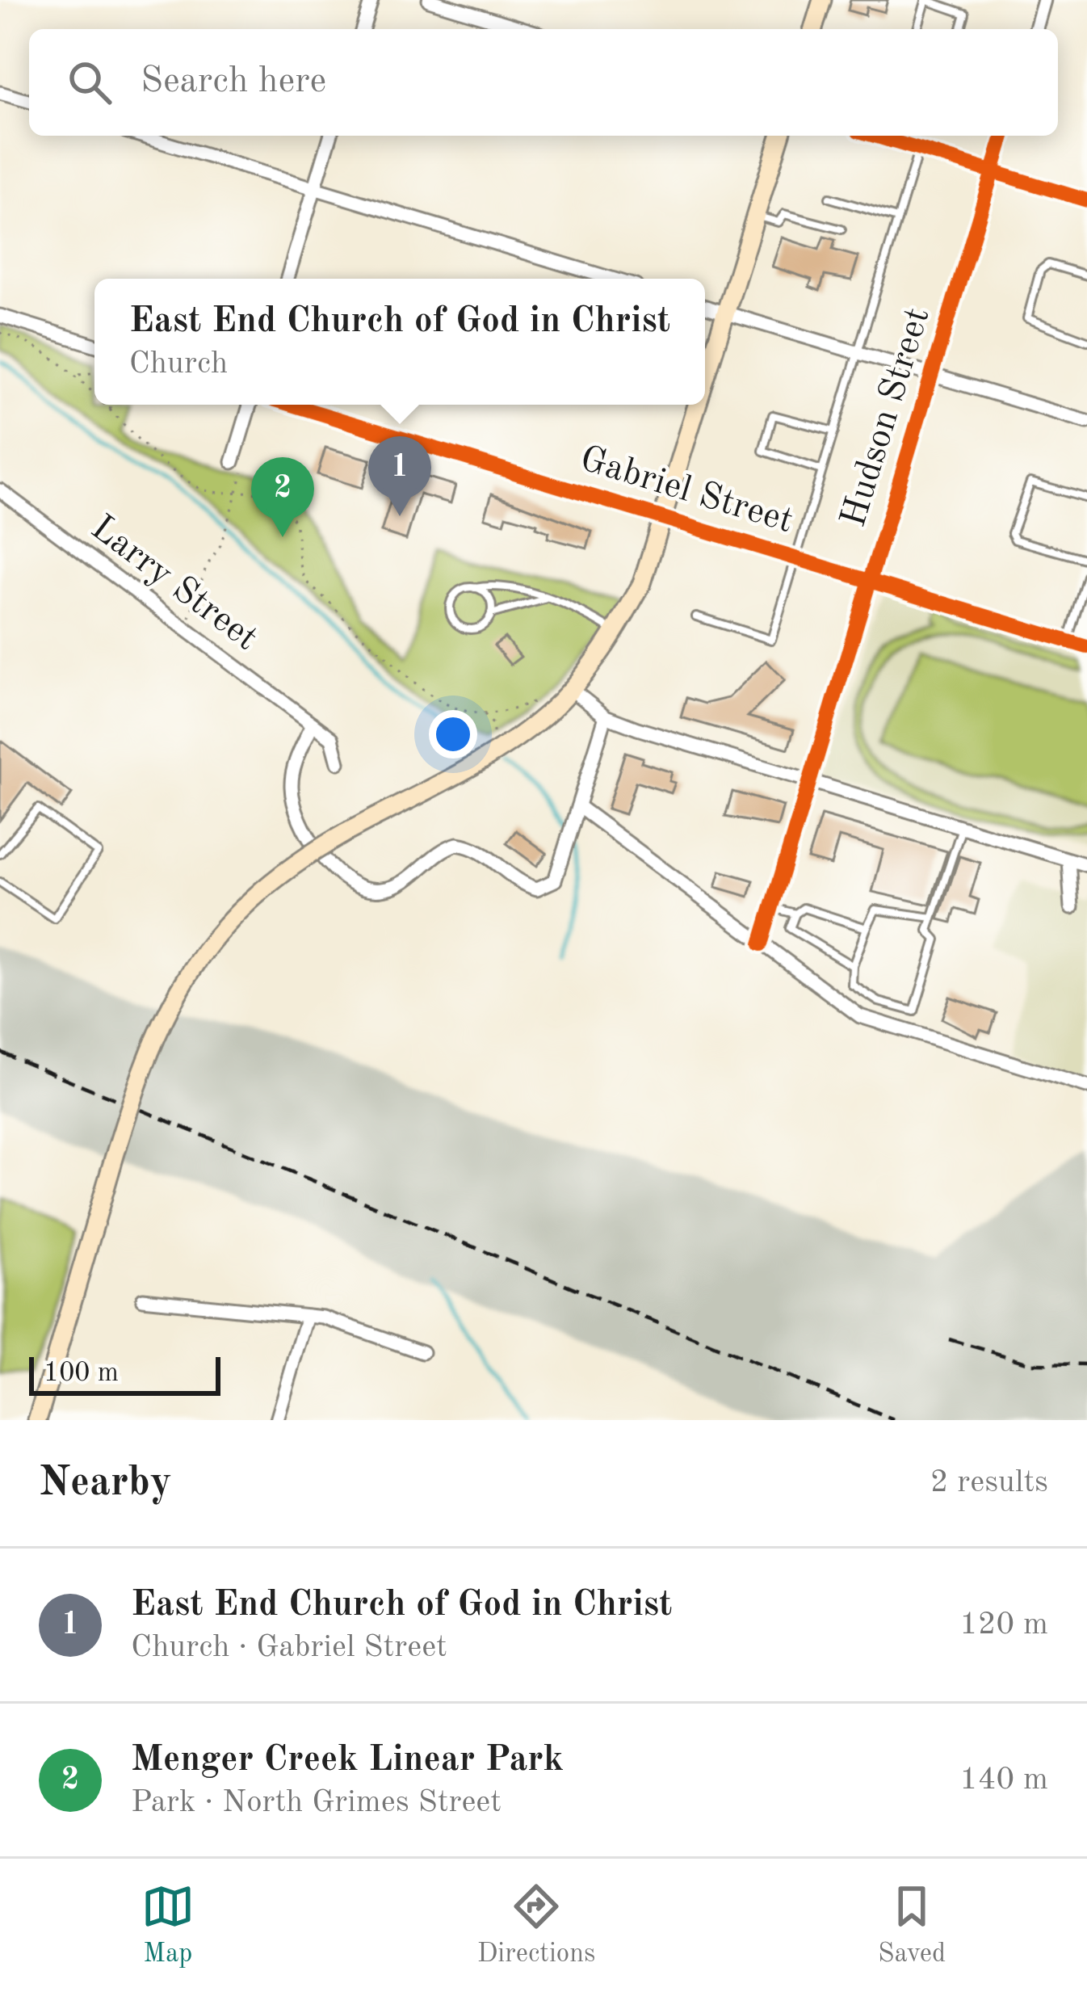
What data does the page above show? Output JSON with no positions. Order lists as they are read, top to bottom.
{
  "streets": {
    "street": ["Hudson Street", "Gabriel Street", "Larry Street"]
  },
  "crossings": [
    ["Hudson Street", "Gabriel Street"]
  ],
  "scale_bar": "100 m",
  "page": {
    "search": "Search here",
    "popup": ["East End Church of God in Christ", "Church"],
    "pins": ["1", "2"],
    "scale": "100 m",
    "heading": ["Nearby", "2 results"],
    "list": [
      {
        "mark": "1",
        "name": "East End Church of God in Christ",
        "note": "Church · Gabriel Street",
        "value": "120 m"
      },
      {
        "mark": "2",
        "name": "Menger Creek Linear Park",
        "note": "Park · North Grimes Street",
        "value": "140 m"
      }
    ],
    "nav": ["Map", "Directions", "Saved"]
  }
}
